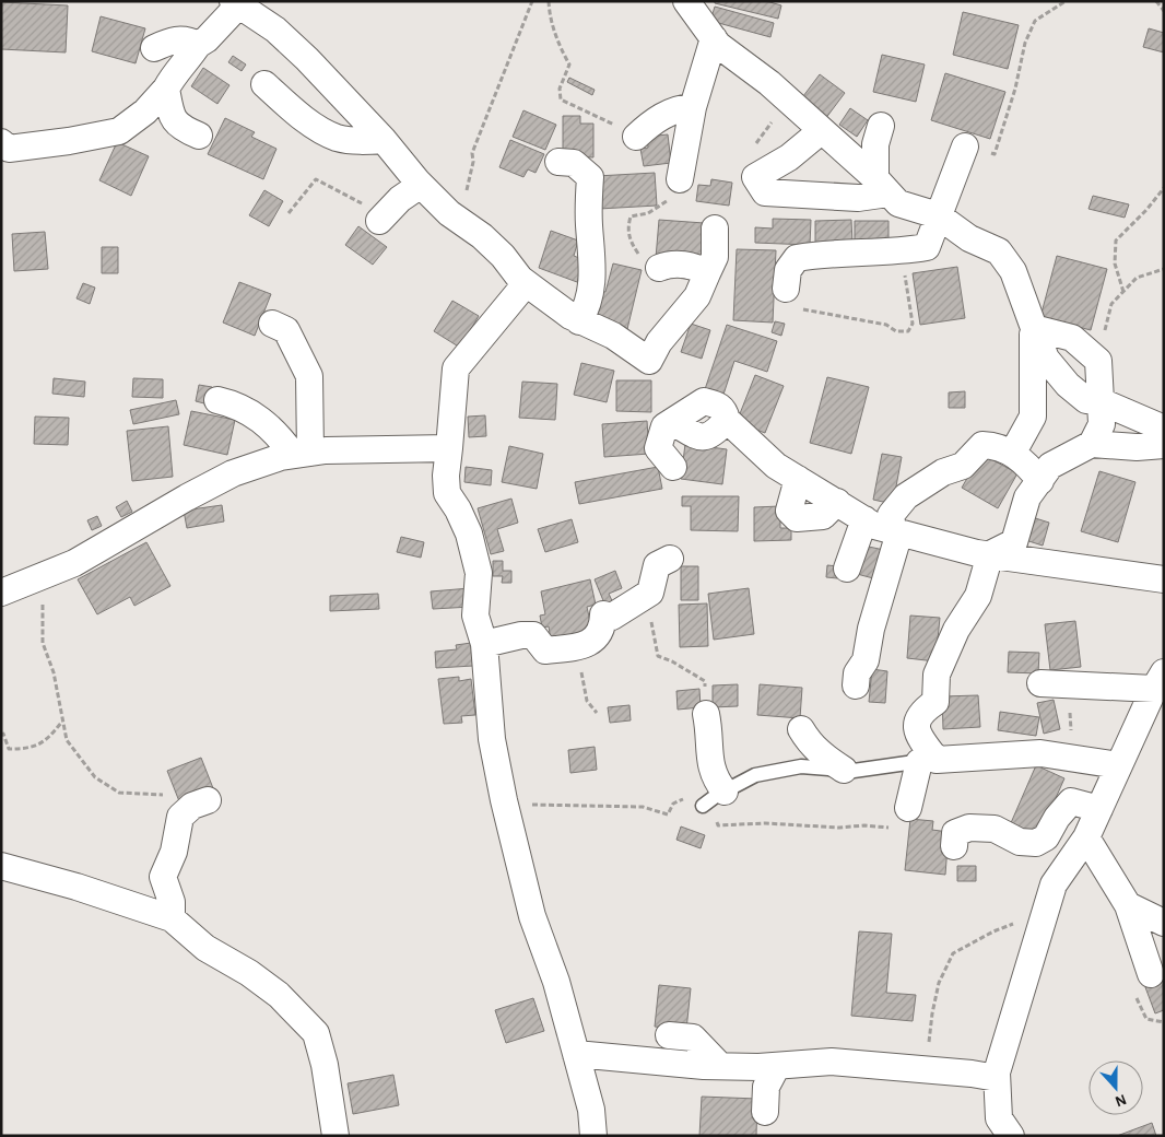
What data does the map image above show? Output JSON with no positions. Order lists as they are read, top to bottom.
{
  "north": "bottom"
}
